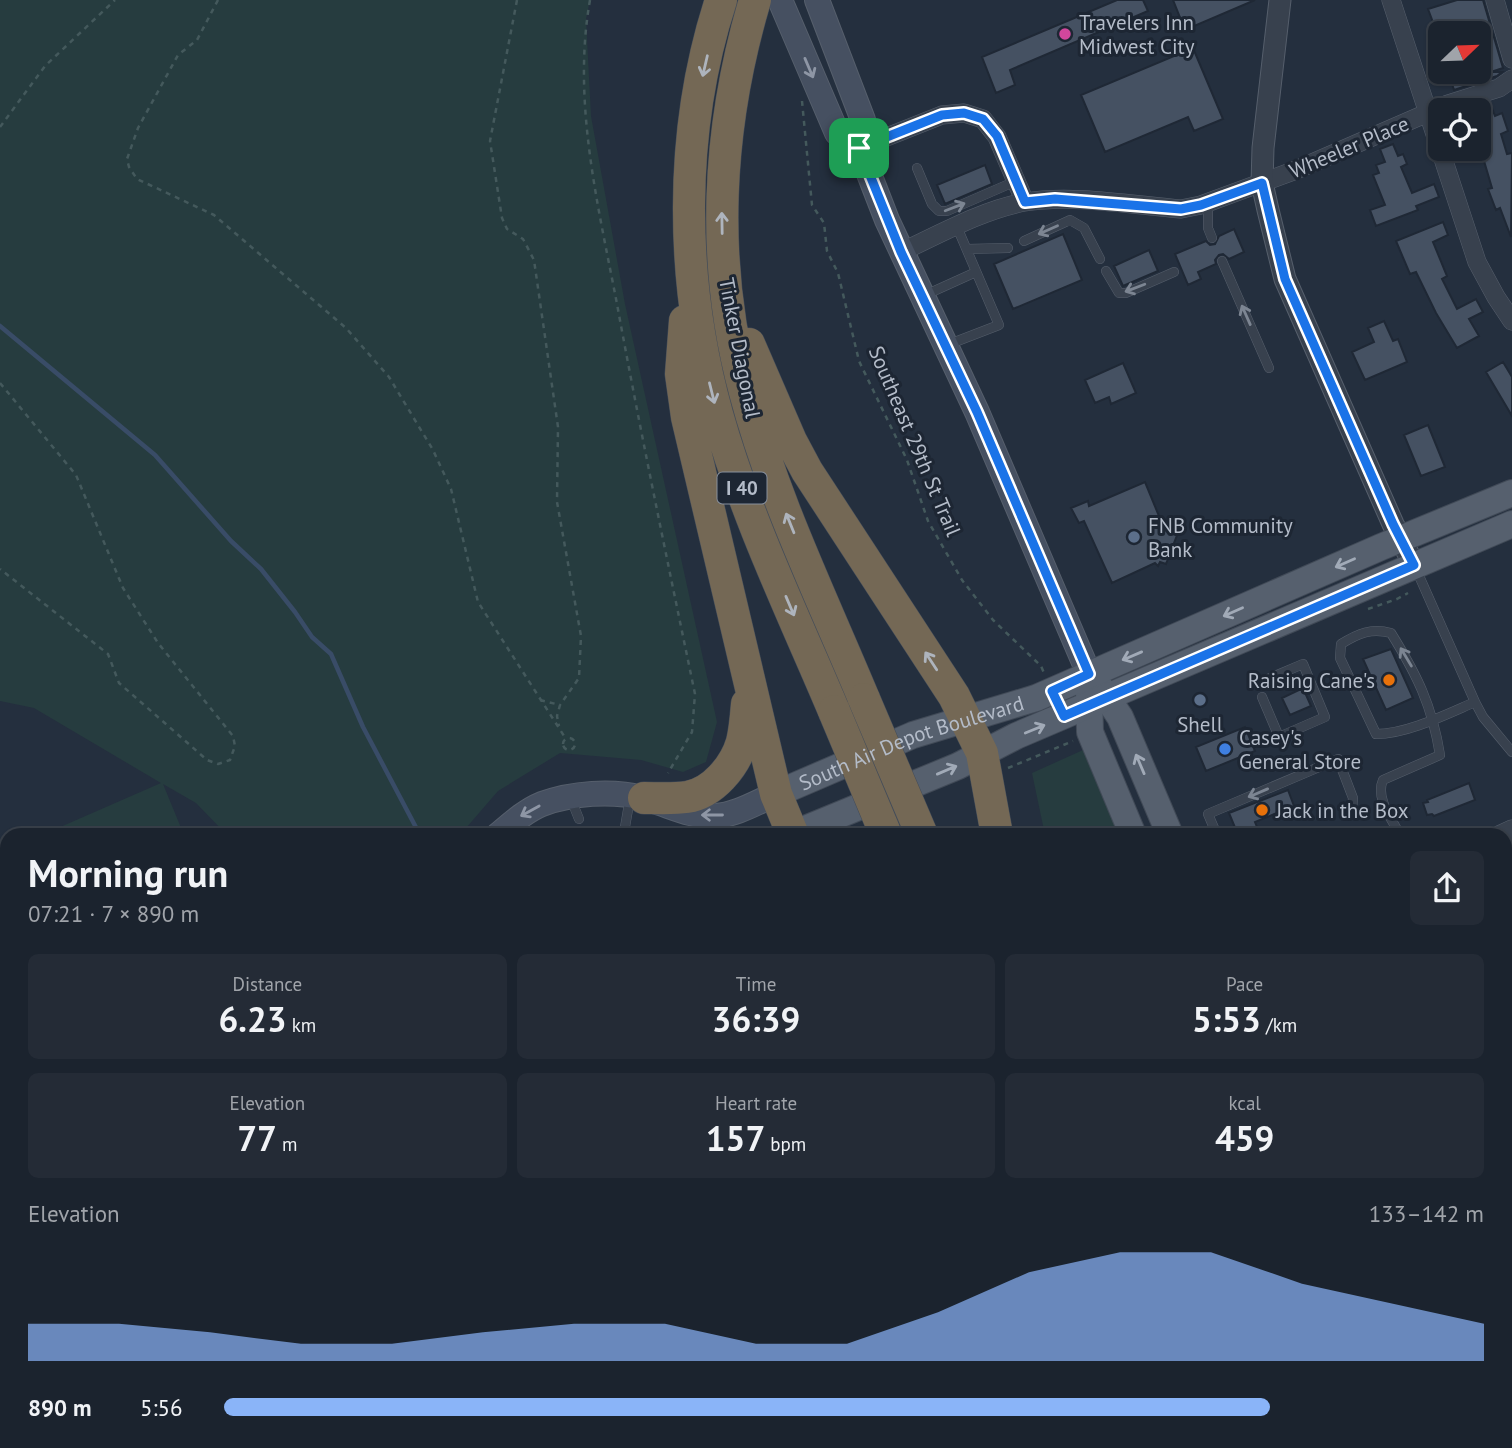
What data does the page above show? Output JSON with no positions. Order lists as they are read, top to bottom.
{
  "streets": {
    "highway": ["Tinker Diagonal", "I 40"],
    "main road": ["South Air Depot Boulevard"],
    "street": ["Wheeler Place"],
    "path": ["Southeast 29th St Trail"]
  },
  "crossings": [
    ["Southeast 29th St Trail", "South Air Depot Boulevard"]
  ],
  "places": [
    "Travelers Inn Midwest City",
    "FNB Community Bank",
    "Raising Cane's",
    "Shell",
    "Casey's General Store",
    "Jack in the Box"
  ],
  "north": "top right",
  "page": {
    "heading": ["Morning run", "07:21 · 7 × 890 m"],
    "stats": [
      ["Distance", "6.23 km"],
      ["Time", "36:39"],
      ["Pace", "5:53 /km"],
      ["Elevation", "77 m"],
      ["Heart rate", "157 bpm"],
      ["kcal", "459"]
    ],
    "chart": ["Elevation", "133–142 m"],
    "list": [
      {
        "name": "890 m",
        "note": "5:56"
      }
    ]
  }
}
